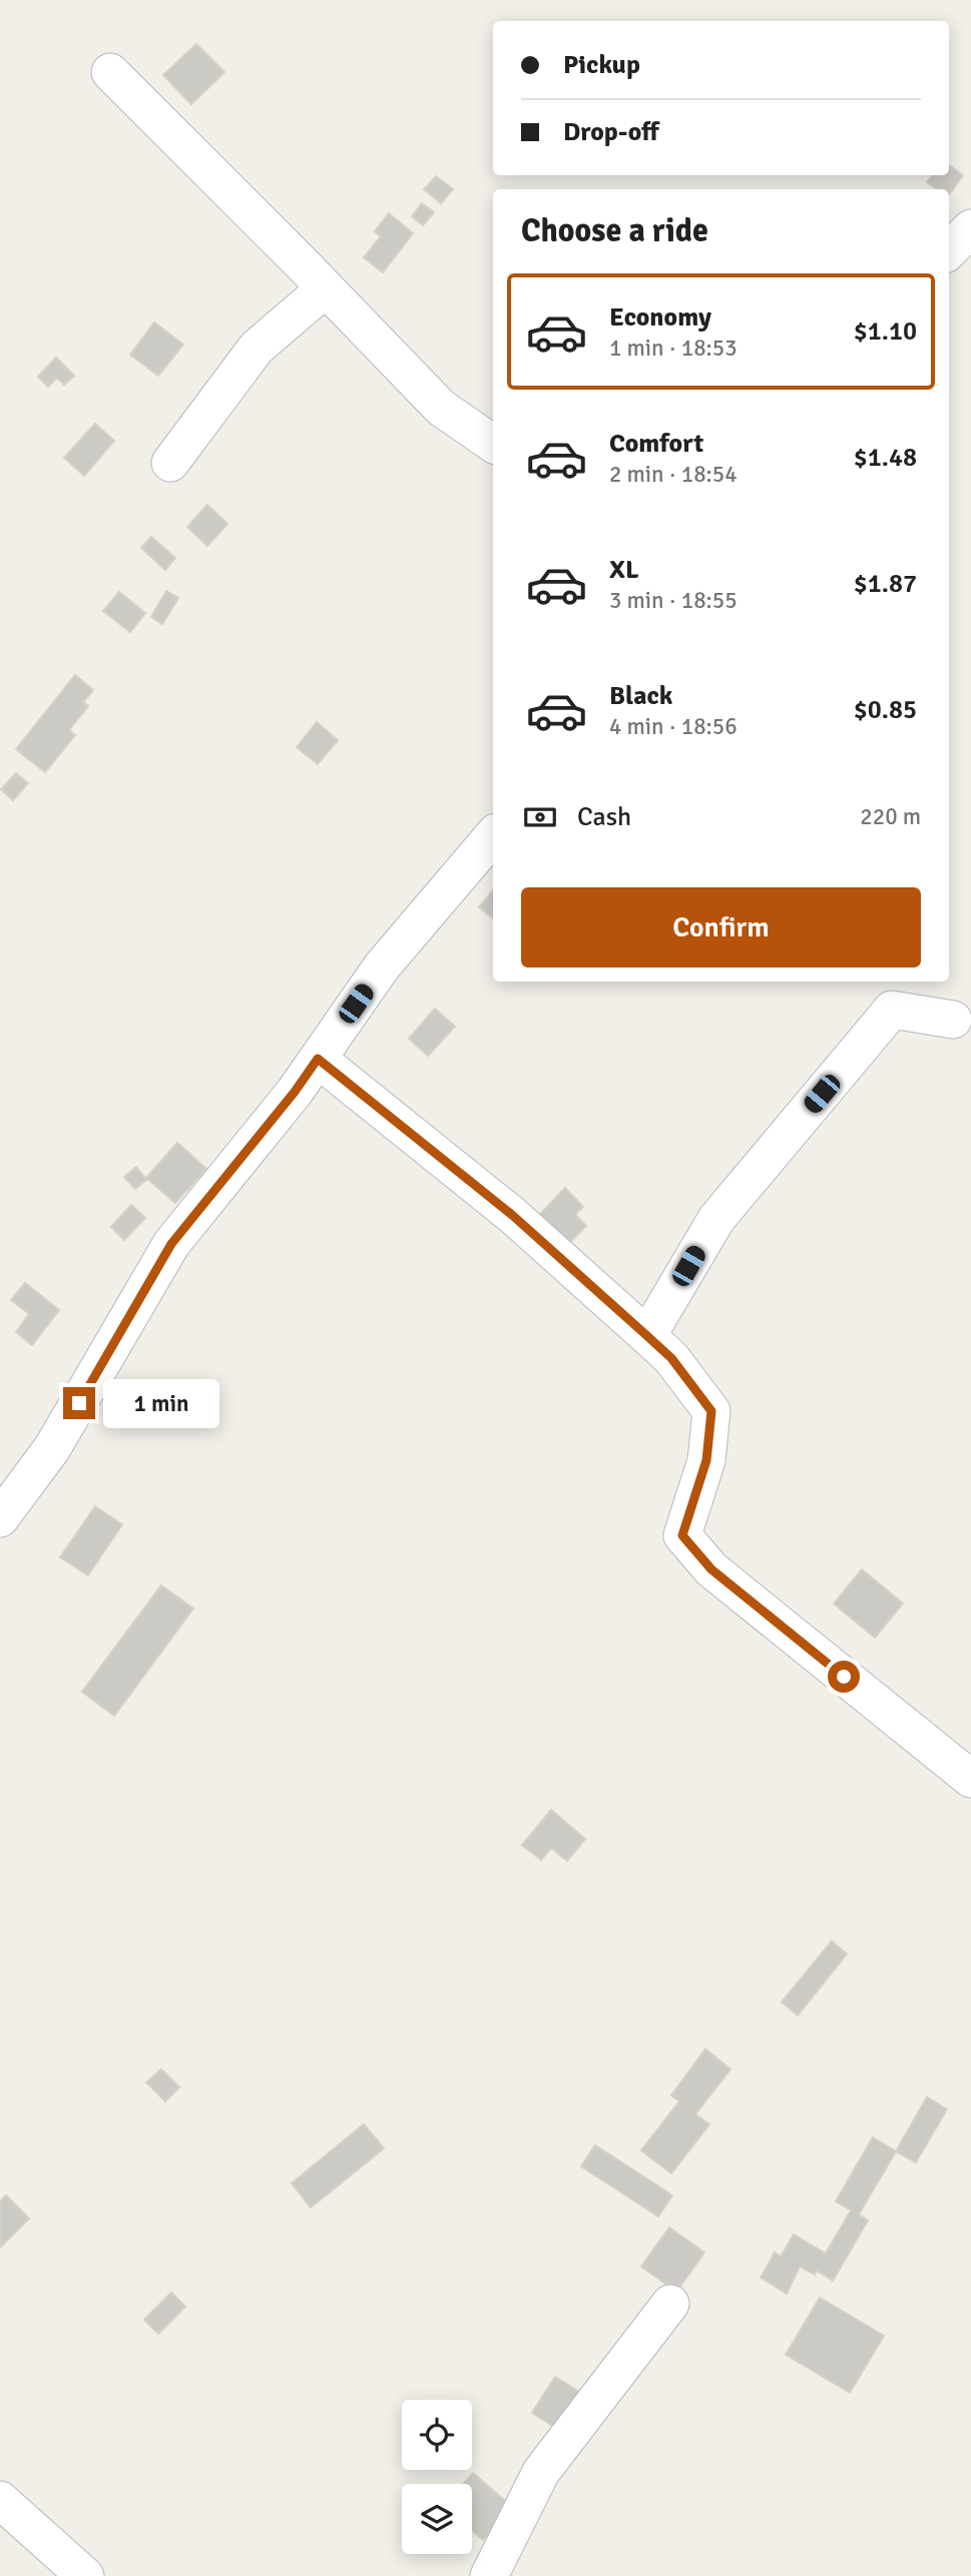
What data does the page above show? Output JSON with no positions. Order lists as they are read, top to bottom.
{
  "page": {
    "banner": ["Pickup", "Drop-off"],
    "heading": "Choose a ride",
    "list": [
      {
        "name": "Economy",
        "note": "1 min · 18:53",
        "value": "$1.10"
      },
      {
        "name": "Comfort",
        "note": "2 min · 18:54",
        "value": "$1.48"
      },
      {
        "name": "XL",
        "note": "3 min · 18:55",
        "value": "$1.87"
      },
      {
        "name": "Black",
        "note": "4 min · 18:56",
        "value": "$0.85"
      }
    ],
    "pay": ["Cash", "220 m"],
    "buttons": "Confirm",
    "bubble": "1 min"
  }
}
